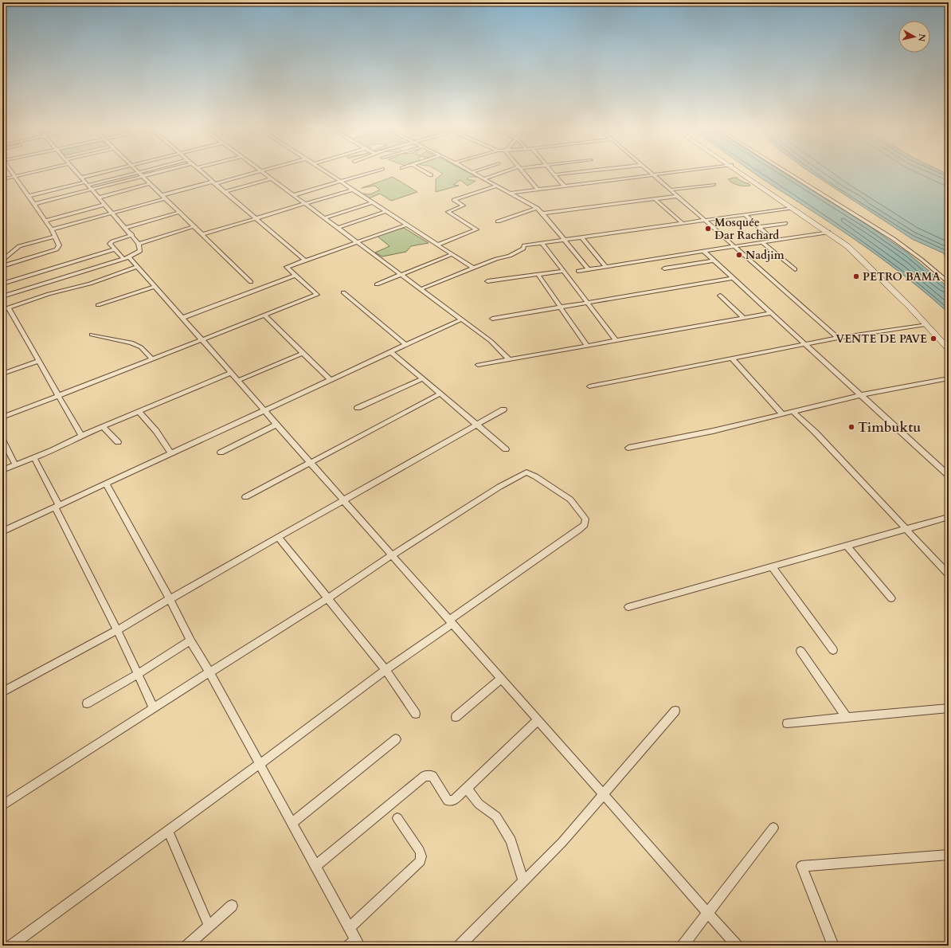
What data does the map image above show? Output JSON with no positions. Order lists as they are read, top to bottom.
{
  "places": [
    "Mosquée Dar Rachard",
    "Nadjim",
    "PETRO BAMA",
    "VENTE DE PAVE",
    "Timbuktu"
  ],
  "north": "right"
}
